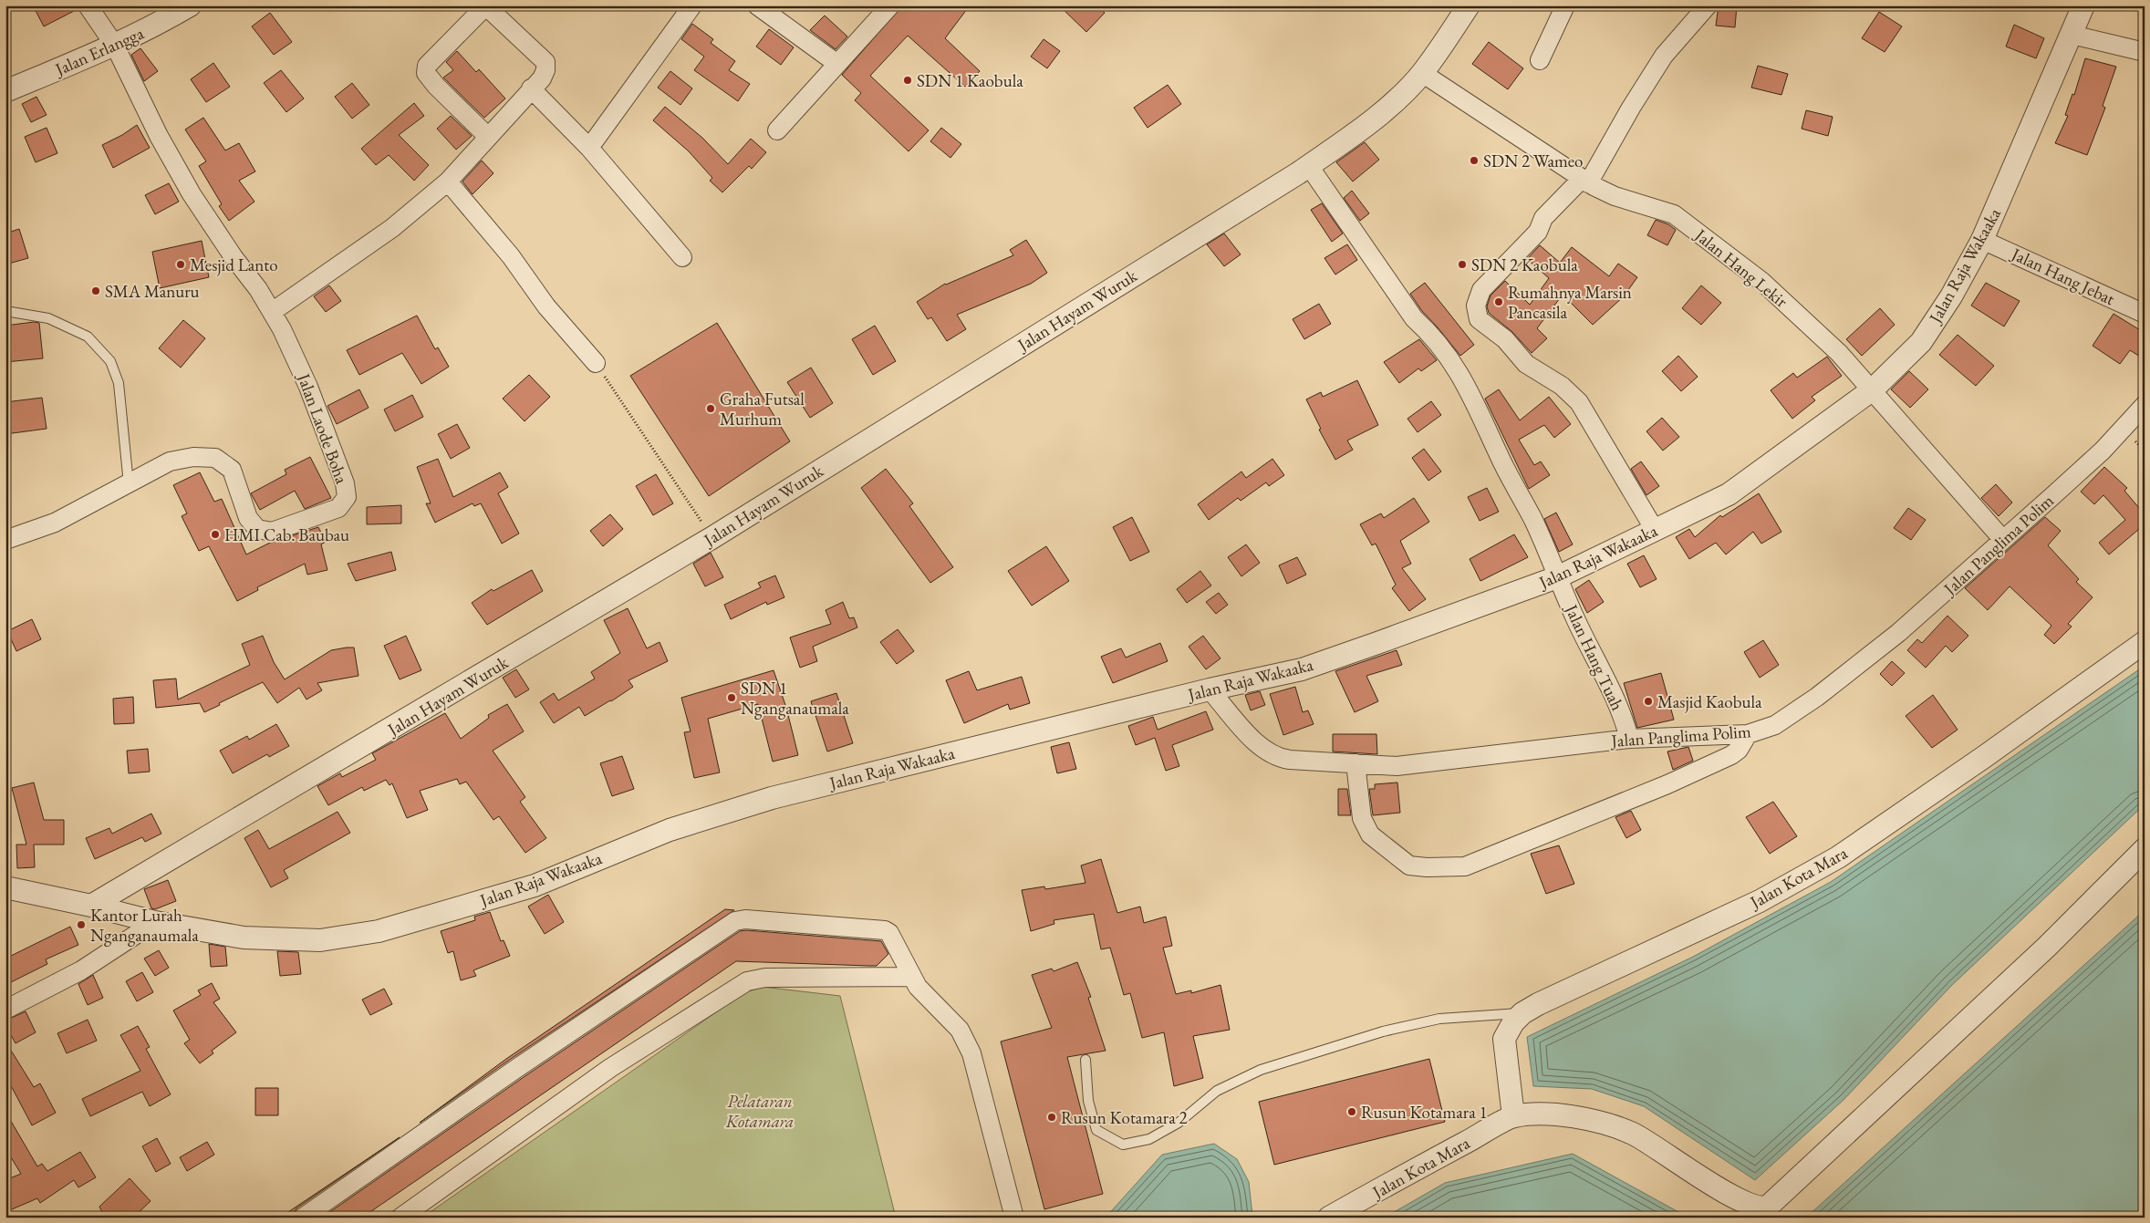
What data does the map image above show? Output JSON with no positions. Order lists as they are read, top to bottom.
{
  "streets": {
    "street": [
      "Jalan Erlangga",
      "Jalan Raja Wakaaka",
      "Jalan Hang Lekir",
      "Jalan Hang Jebat",
      "Jalan Hayam Wuruk",
      "Jalan Laode Boha",
      "Jalan Panglima Polim",
      "Jalan Hang Tuah",
      "Jalan Kota Mara"
    ]
  },
  "crossings": [
    ["Jalan Erlangga", "Jalan Laode Boha"],
    ["Jalan Raja Wakaaka", "Jalan Hang Lekir"],
    ["Jalan Raja Wakaaka", "Jalan Hang Jebat"],
    ["Jalan Raja Wakaaka", "Jalan Hayam Wuruk"],
    ["Jalan Raja Wakaaka", "Jalan Panglima Polim"],
    ["Jalan Raja Wakaaka", "Jalan Hang Tuah"],
    ["Jalan Hang Lekir", "Jalan Hayam Wuruk"],
    ["Jalan Hang Lekir", "Jalan Panglima Polim"],
    ["Jalan Hayam Wuruk", "Jalan Hang Tuah"],
    ["Jalan Panglima Polim", "Jalan Hang Tuah"]
  ],
  "parks": ["Pelataran Kotamara"],
  "places": [
    "SDN 1 Kaobula",
    "SDN 2 Wameo",
    "Mesjid Lanto",
    "SDN 2 Kaobula",
    "SMA Manuru",
    "Rumahnya Marsin Pancasila",
    "Graha Futsal Murhum",
    "HMI Cab. Baubau",
    "SDN 1 Nganganaumala",
    "Masjid Kaobula",
    "Kantor Lurah Nganganaumala",
    "Rusun Kotamara 1",
    "Rusun Kotamara 2"
  ]
}
